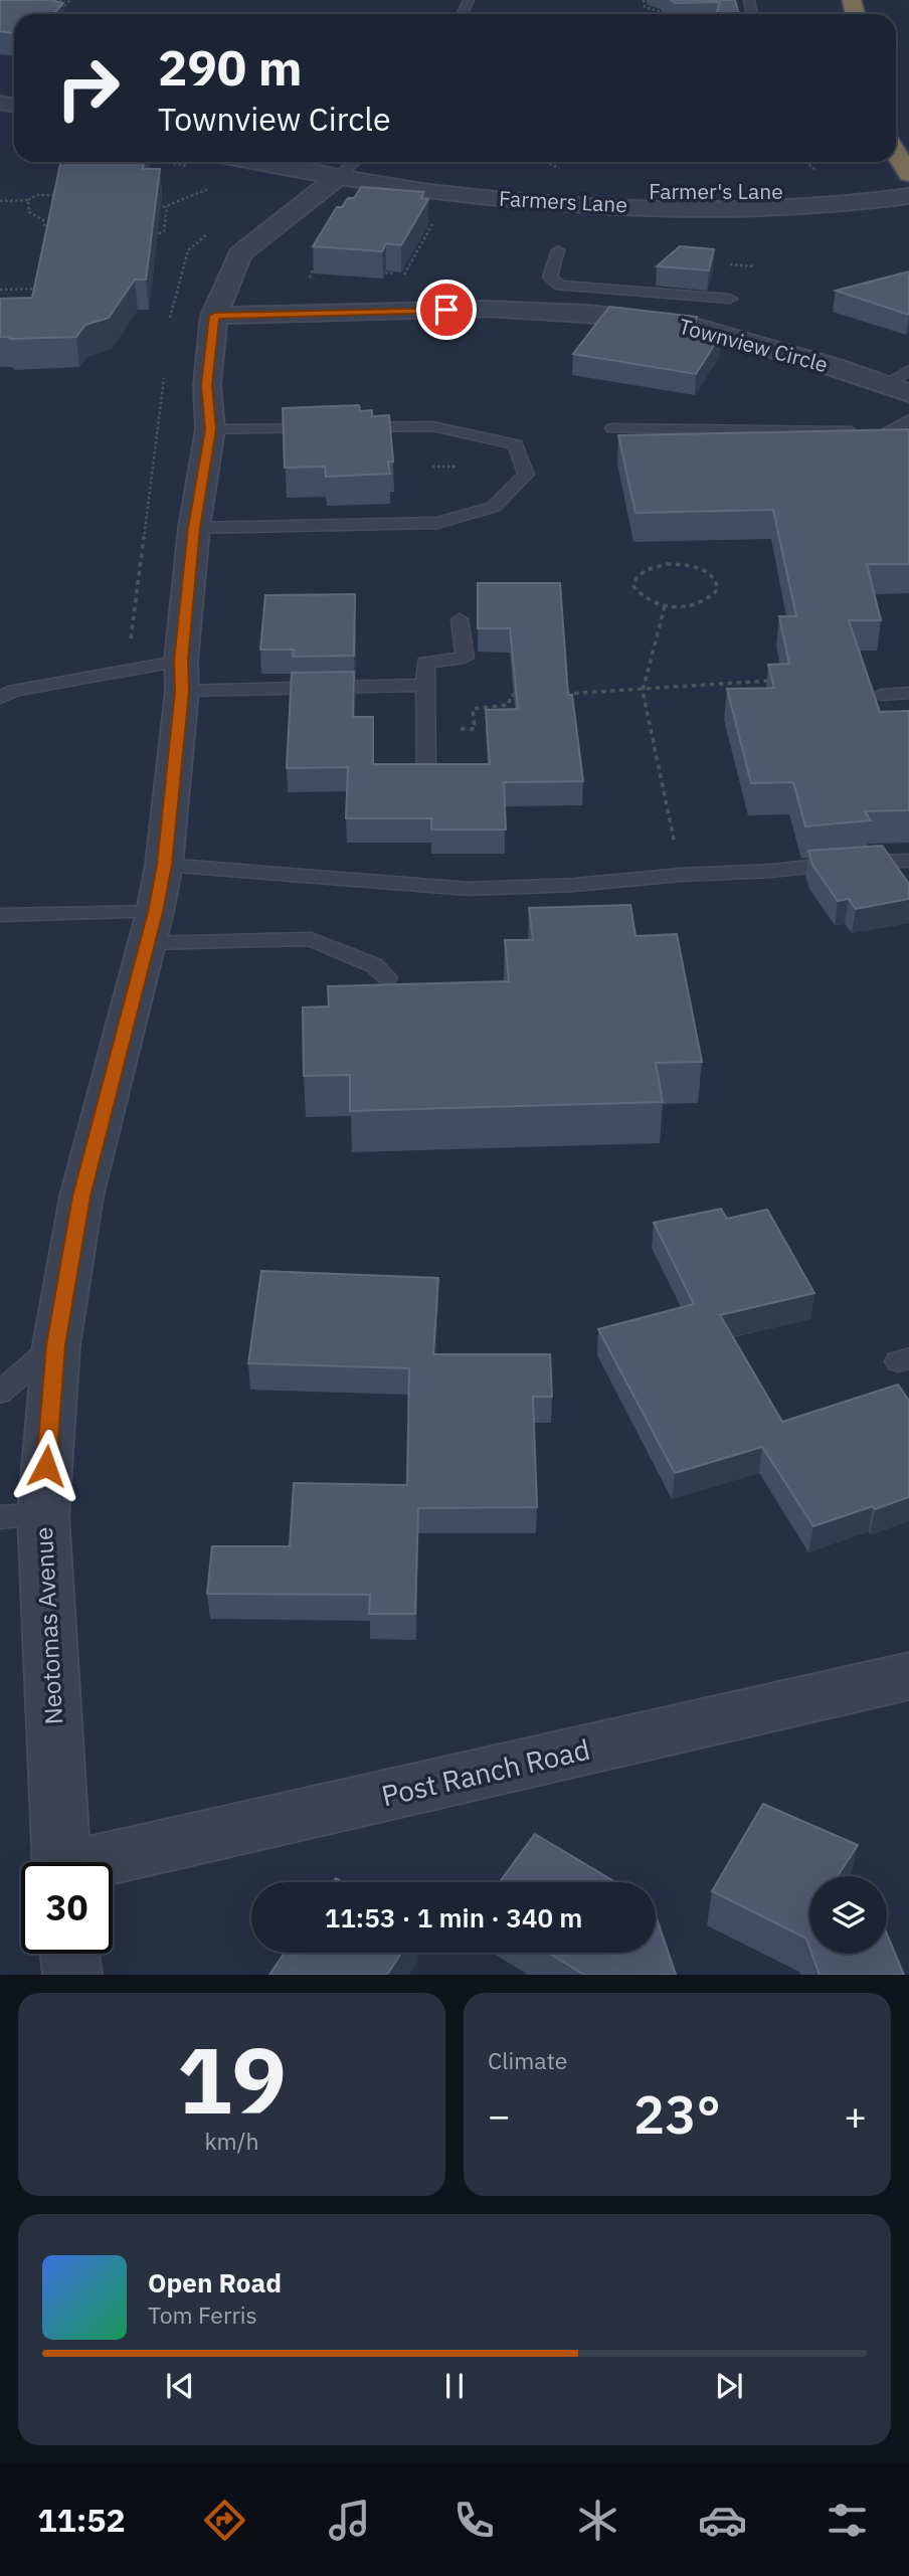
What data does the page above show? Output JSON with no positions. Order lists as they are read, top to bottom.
{
  "streets": {
    "street": [
      "Farmers Lane",
      "Townview Circle",
      "Neotomas Avenue",
      "Post Ranch Road"
    ]
  },
  "crossings": [
    ["Farmers Lane", "Neotomas Avenue"],
    ["Townview Circle", "Neotomas Avenue"]
  ],
  "page": {
    "turn": ["290 m", "Townview Circle"],
    "limit": "30",
    "trip": "11:53 · 1 min · 340 m",
    "tile": [
      ["19", "km/h"],
      "Climate"
    ],
    "heat": ["−", "23°", "+"],
    "song": ["Open Road", "Tom Ferris"],
    "tabs": "11:52"
  }
}
